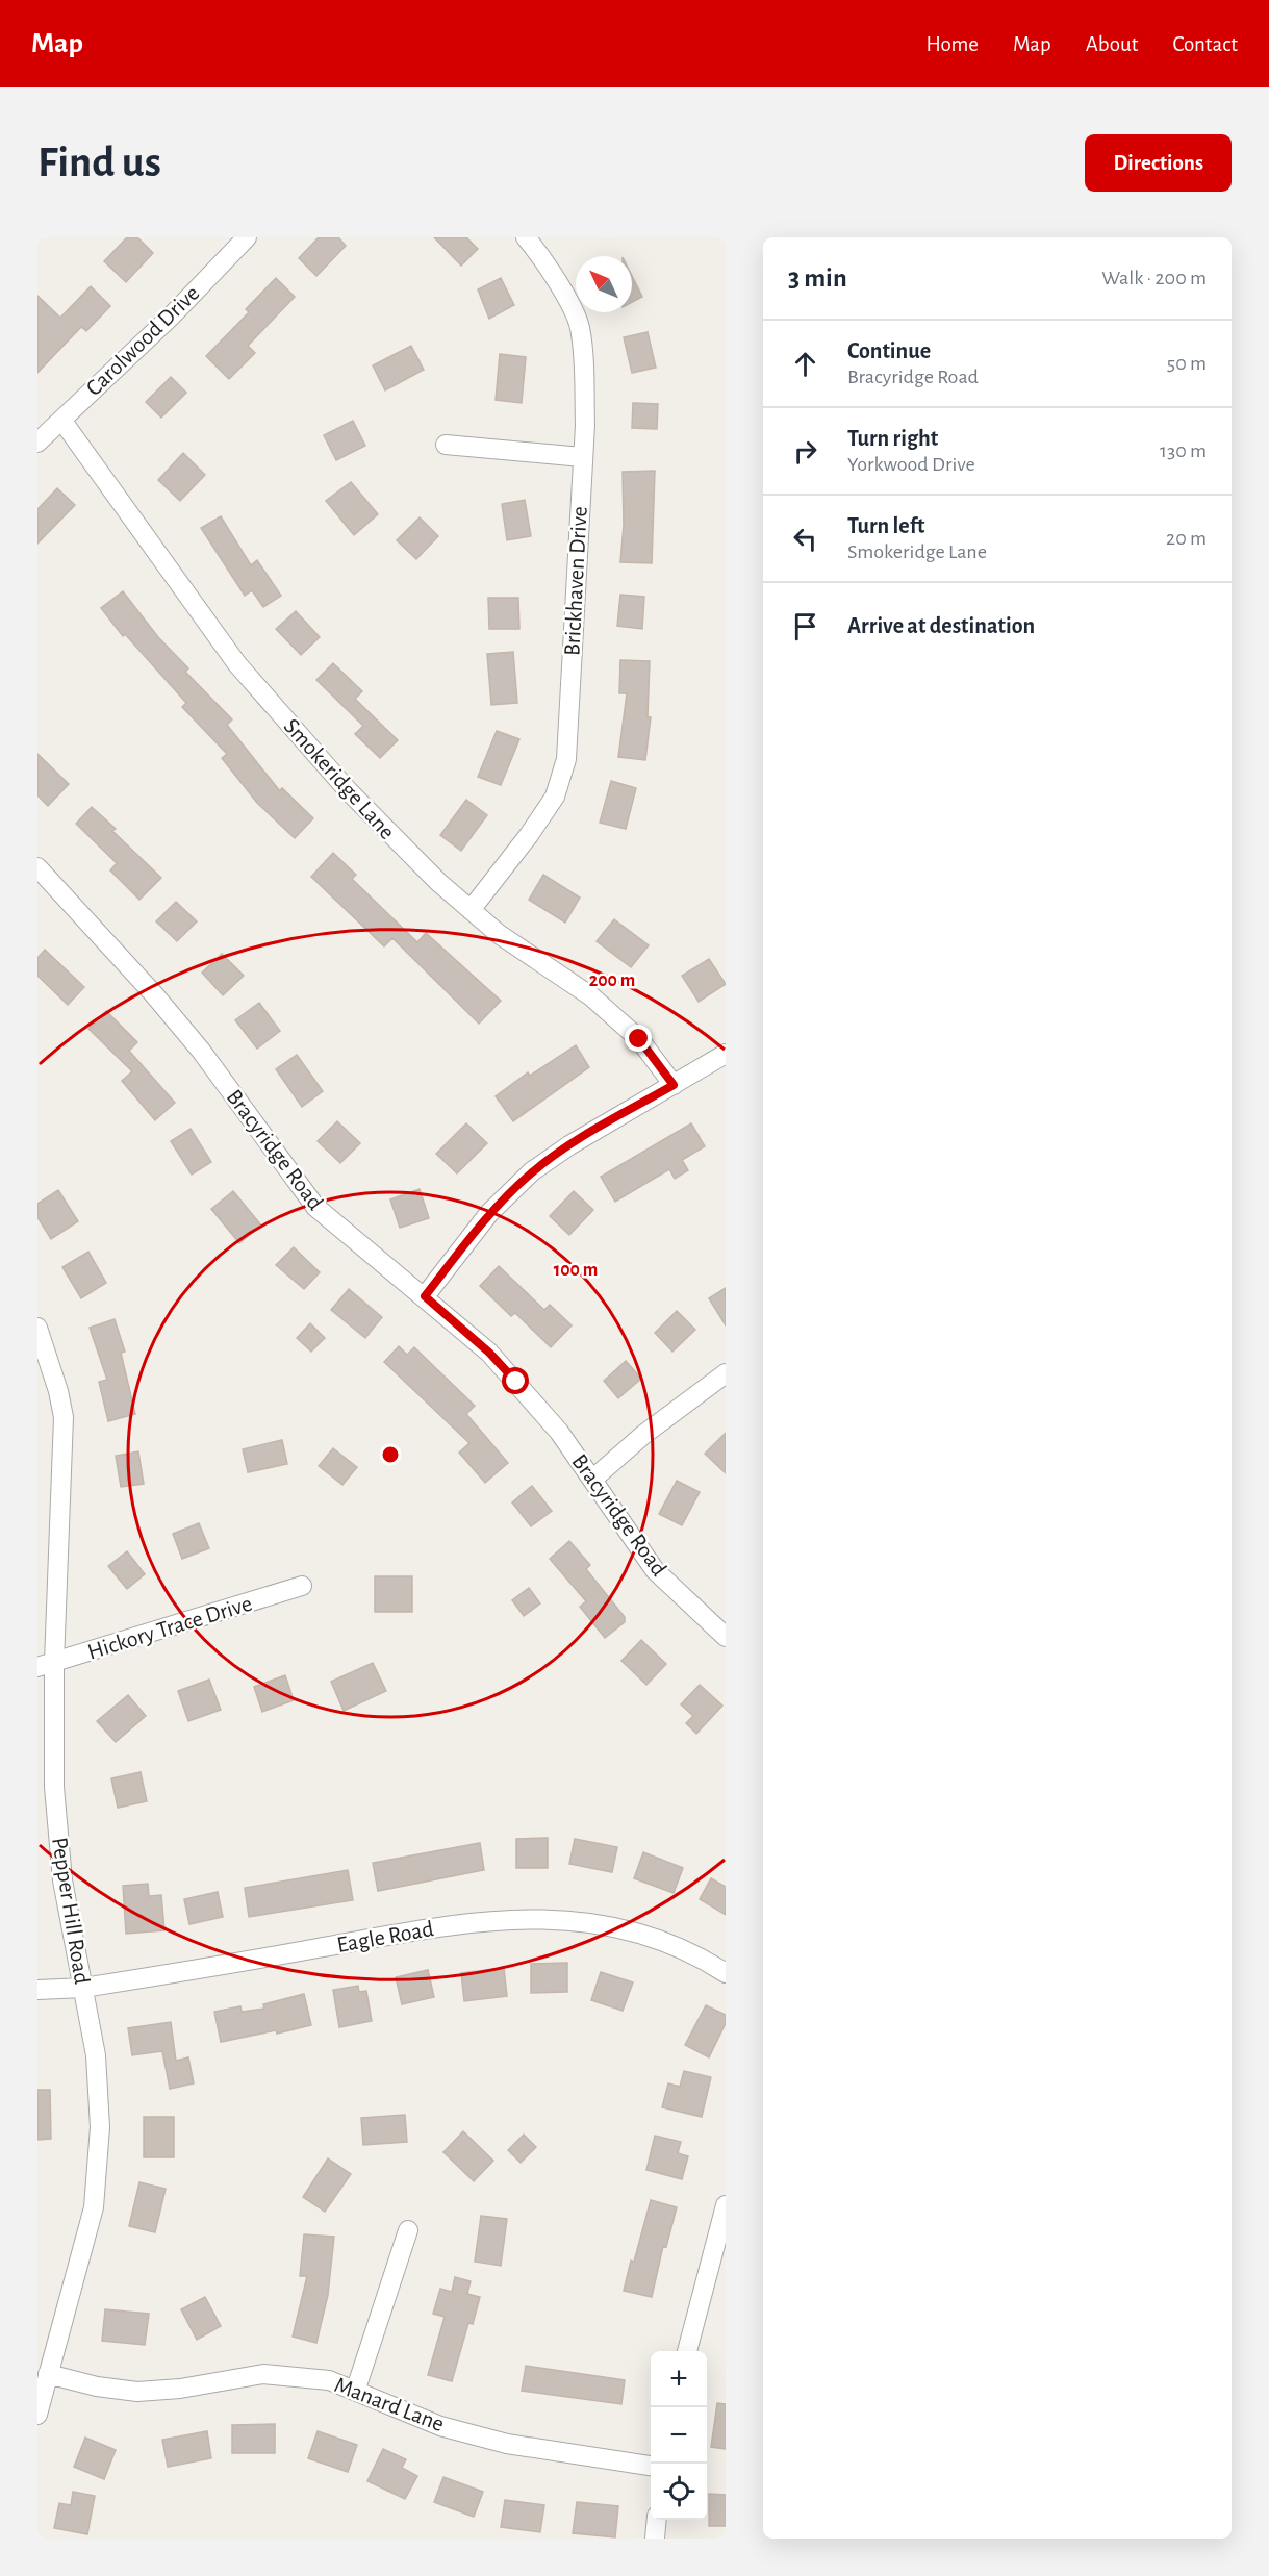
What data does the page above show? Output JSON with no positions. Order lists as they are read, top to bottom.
{
  "streets": {
    "street": [
      "Carolwood Drive",
      "Brickhaven Drive",
      "Smokeridge Lane",
      "Bracyridge Road",
      "Hickory Trace Drive",
      "Pepper Hill Road",
      "Eagle Road",
      "Manard Lane"
    ]
  },
  "crossings": [
    ["Carolwood Drive", "Smokeridge Lane"],
    ["Brickhaven Drive", "Smokeridge Lane"],
    ["Hickory Trace Drive", "Pepper Hill Road"],
    ["Pepper Hill Road", "Eagle Road"],
    ["Pepper Hill Road", "Manard Lane"]
  ],
  "north": "top left",
  "page": {
    "header": "Map",
    "nav": [
      "Home",
      "Map",
      "About",
      "Contact"
    ],
    "buttons": "Directions",
    "title": "Find us",
    "heading": ["3 min", "Walk · 200 m"],
    "list": [
      ["Continue", "Bracyridge Road", "50 m"],
      ["Turn right", "Yorkwood Drive", "130 m"],
      ["Turn left", "Smokeridge Lane", "20 m"],
      "Arrive at destination"
    ],
    "map_buttons": ["+", "−"]
  },
  "rings": ["200 m", "100 m"]
}
